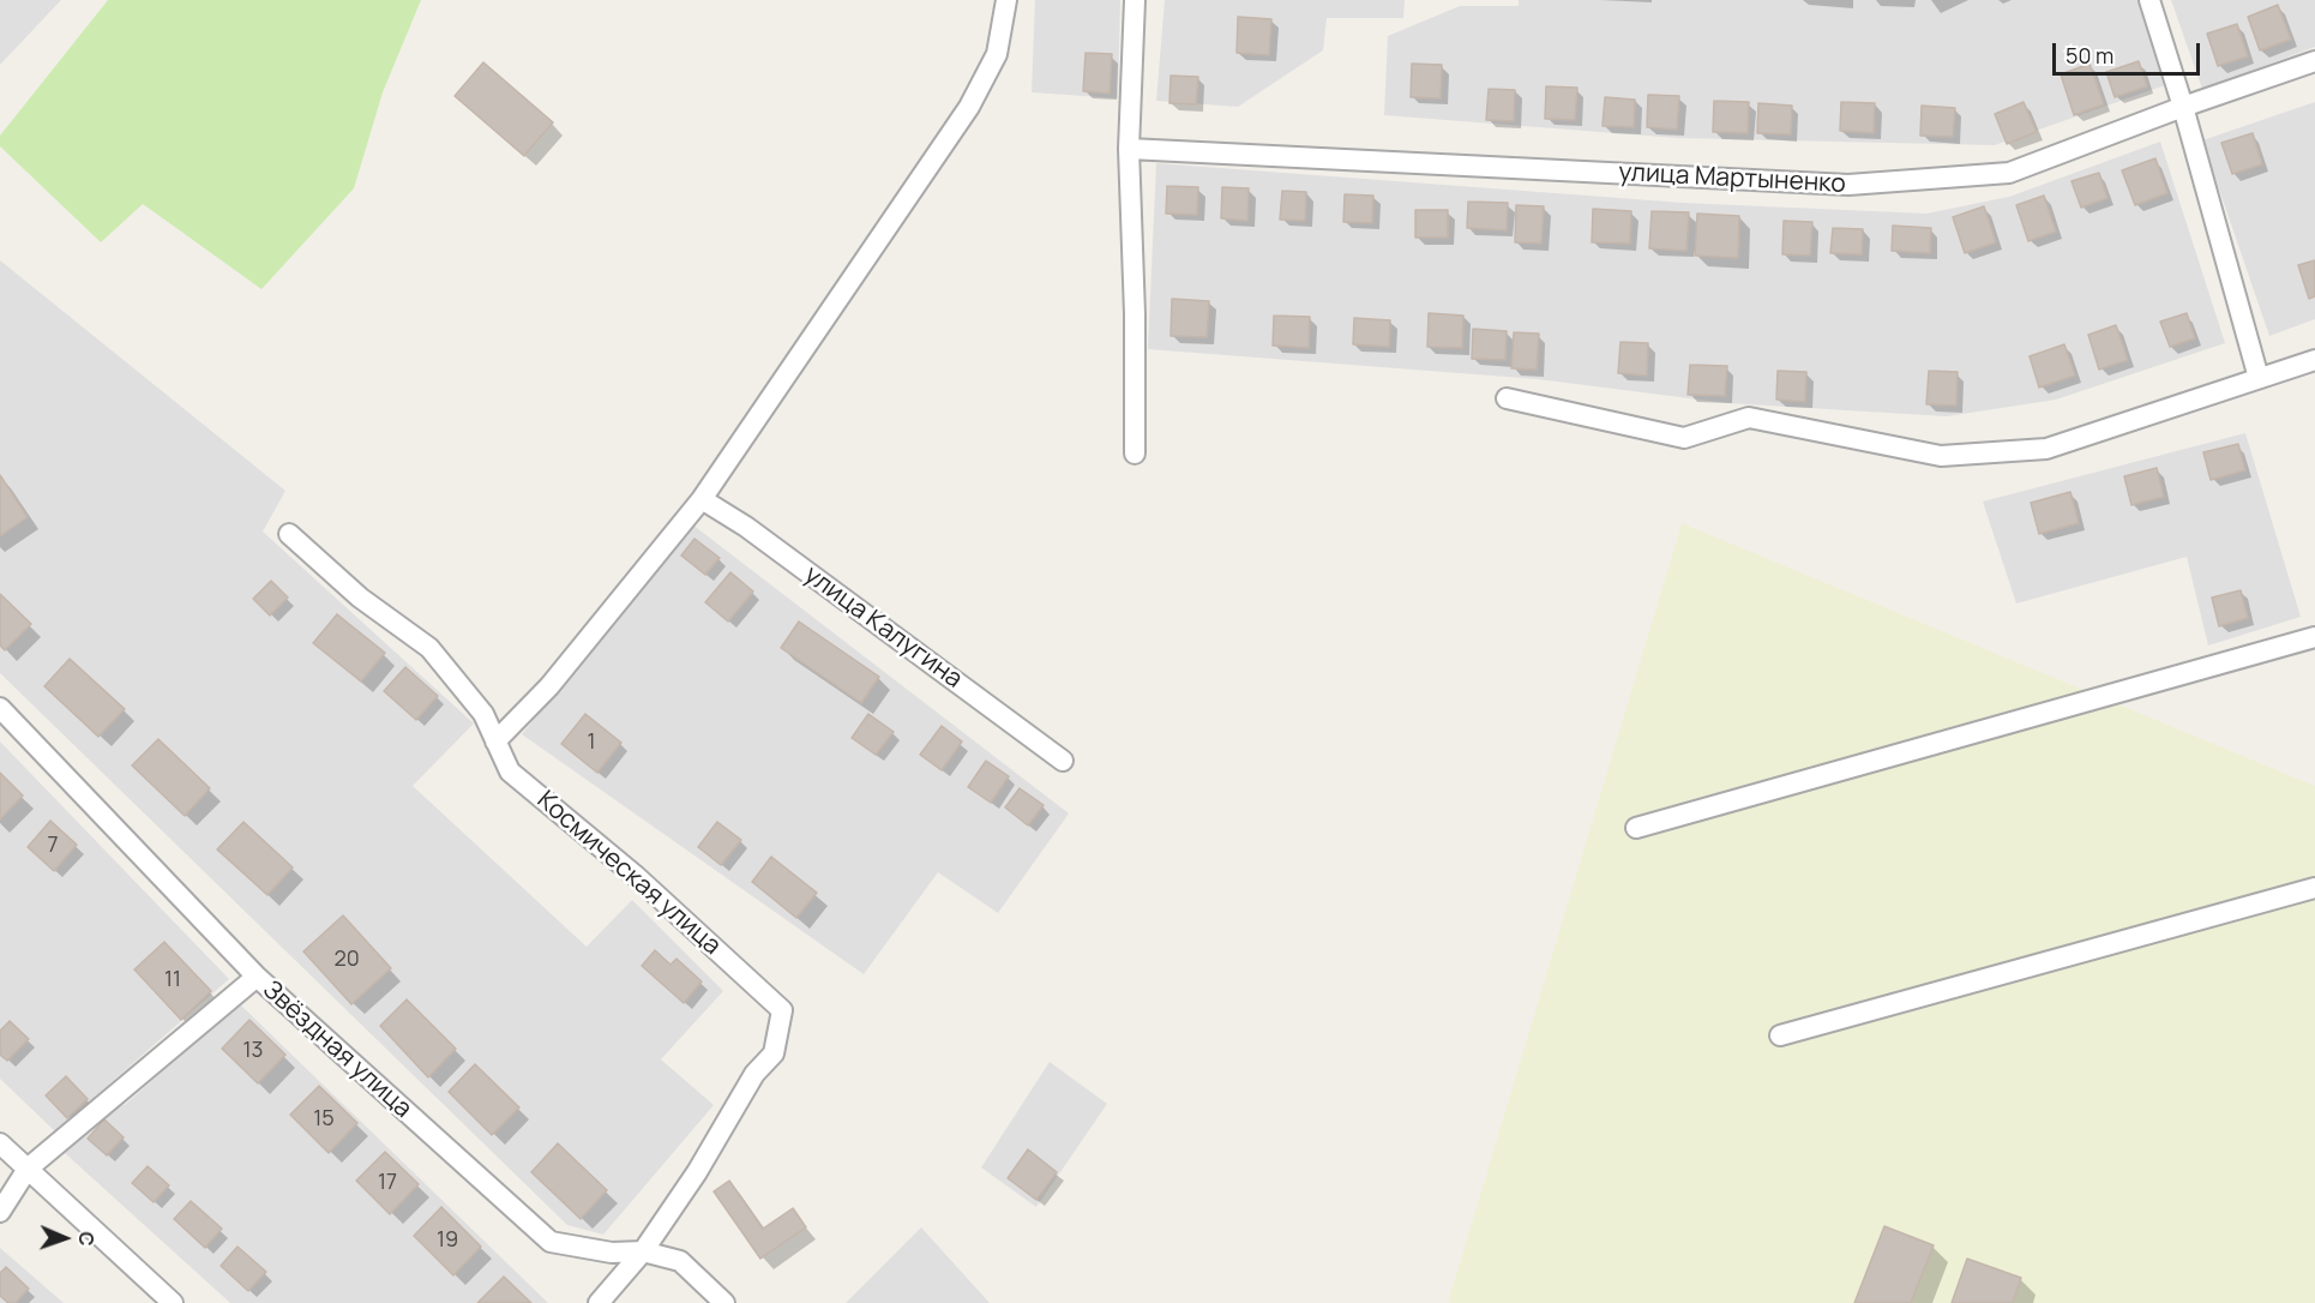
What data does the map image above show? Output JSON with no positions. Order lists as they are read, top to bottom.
{
  "streets": {
    "street": [
      "улица Мартыненко",
      "улица Калугина",
      "Космическая улица",
      "Звёздная улица"
    ]
  },
  "crossings": [
    ["Космическая улица", "Звёздная улица"]
  ],
  "house_numbers": [
    "1",
    "7",
    "20",
    "11",
    "13",
    "15",
    "17",
    "19"
  ],
  "scale_bar": "50 m",
  "north": "right"
}
